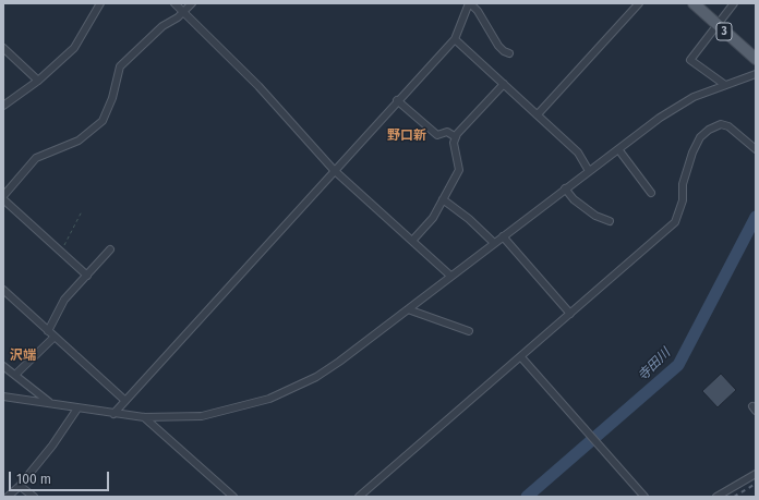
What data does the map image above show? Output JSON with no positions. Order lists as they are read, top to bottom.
{
  "streets": {
    "main road": ["3"]
  },
  "districts": ["野口新", "沢端"],
  "water": ["寺田川"],
  "scale_bar": "100 m"
}
